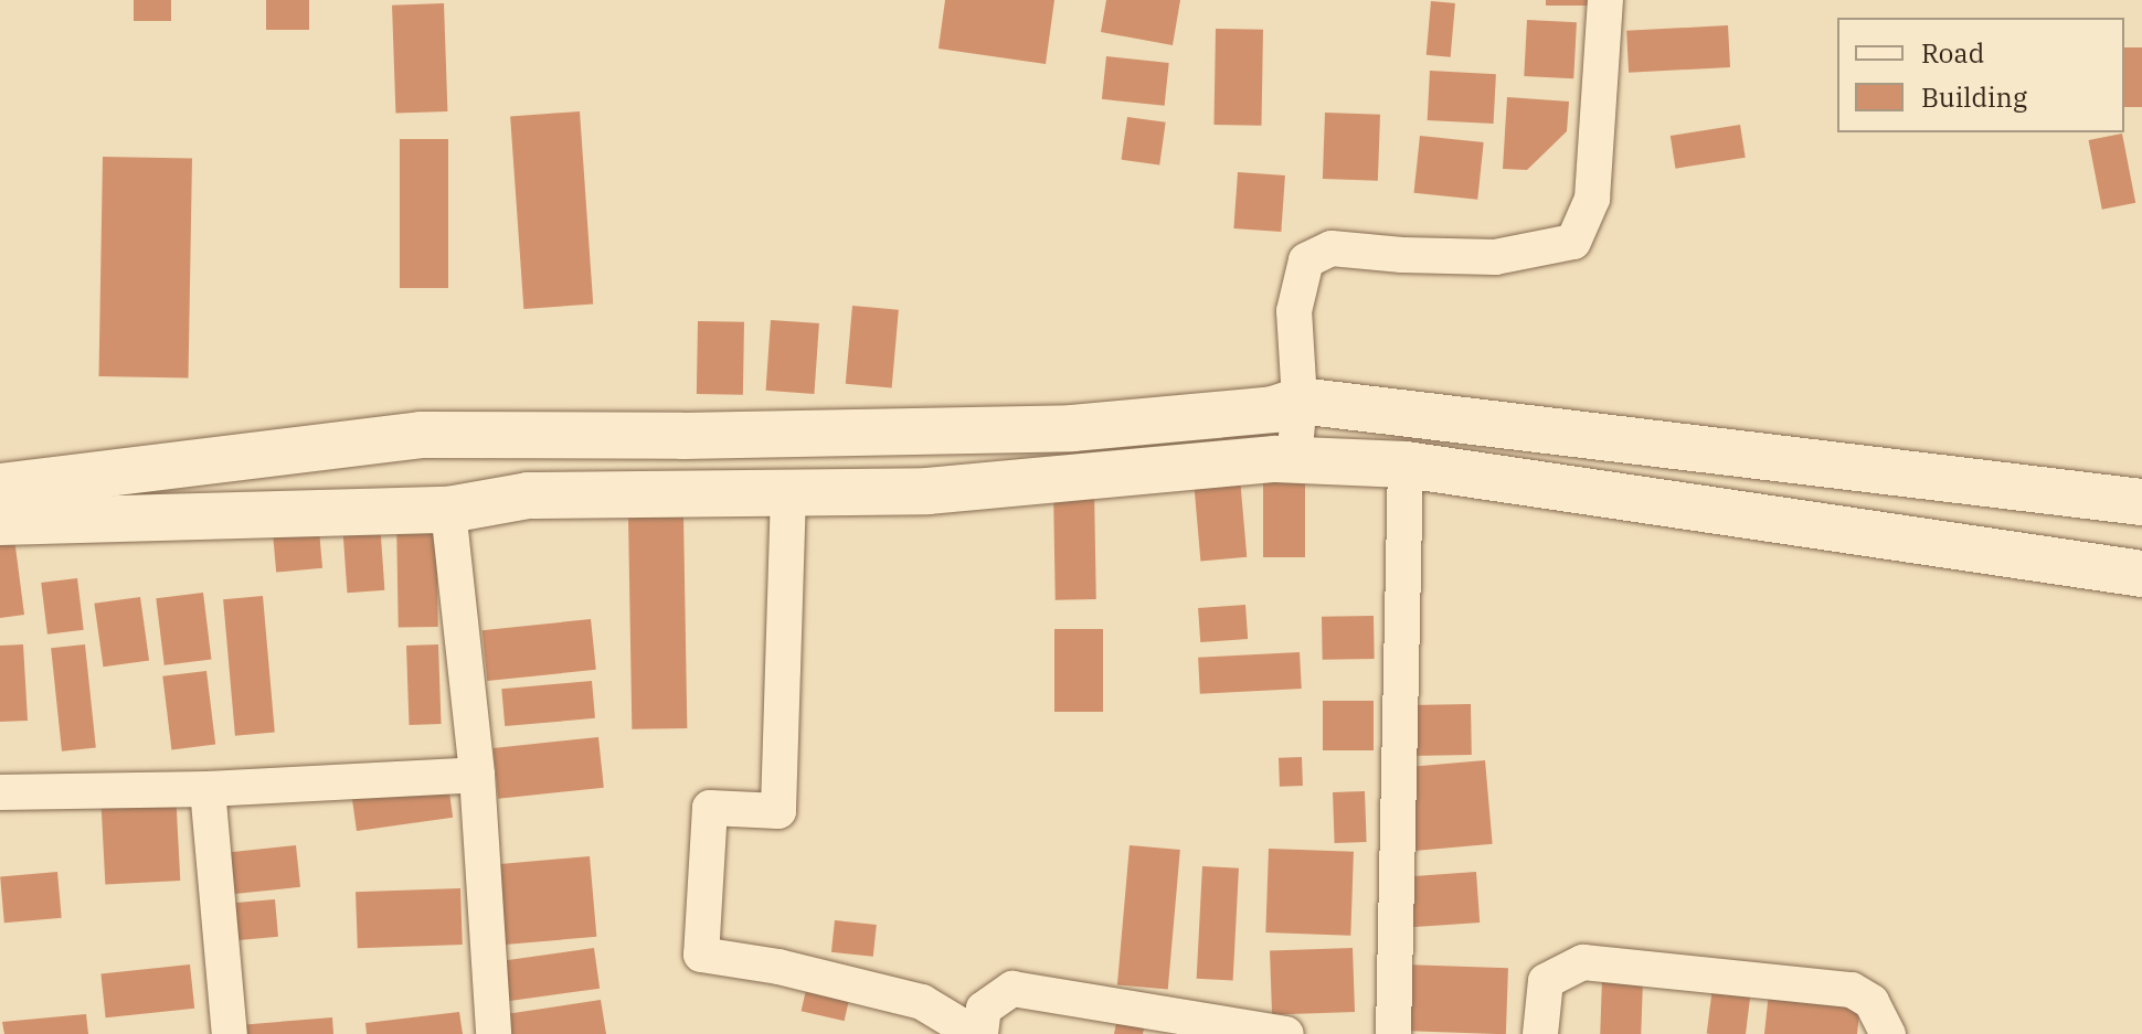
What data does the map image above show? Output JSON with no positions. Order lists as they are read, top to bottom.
{
  "legend": ["Road", "Building"]
}
